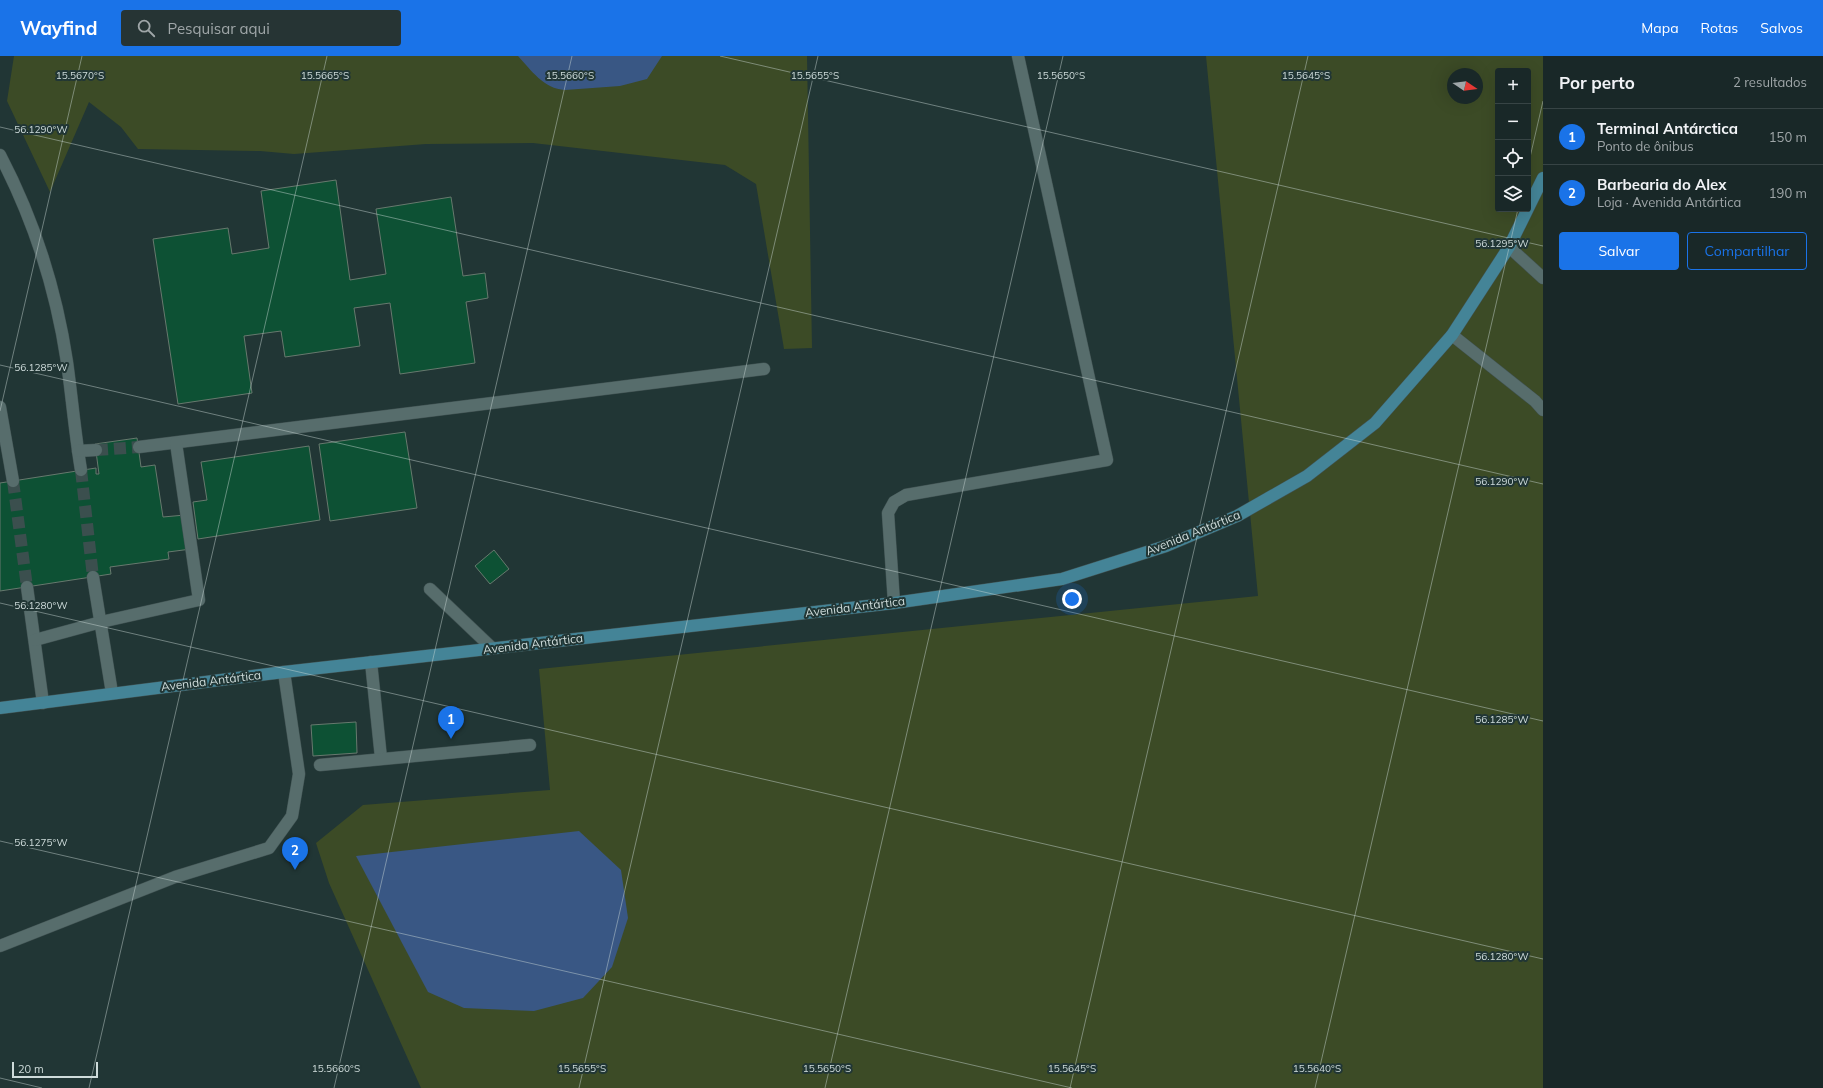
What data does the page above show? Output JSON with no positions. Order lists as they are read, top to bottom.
{
  "streets": {
    "main road": ["Avenida Antártica"]
  },
  "scale_bar": "20 m",
  "north": "right",
  "page": {
    "header": "Wayfind",
    "search": "Pesquisar aqui",
    "nav": ["Mapa", "Rotas", "Salvos"],
    "heading": ["Por perto", "2 resultados"],
    "map_buttons": ["+", "−"],
    "list": [
      {
        "mark": "1",
        "name": "Terminal Antárctica",
        "note": "Ponto de ônibus",
        "value": "150 m"
      },
      {
        "mark": "2",
        "name": "Barbearia do Alex",
        "note": "Loja · Avenida Antártica",
        "value": "190 m"
      }
    ],
    "buttons": ["Salvar", "Compartilhar"],
    "pins": ["1", "2"],
    "scale": "20 m"
  },
  "coordinates": [
    "15.5670°S",
    "15.5665°S",
    "15.5660°S",
    "15.5655°S",
    "15.5650°S",
    "15.5645°S",
    "56.1290°W",
    "56.1295°W",
    "56.1285°W",
    "56.1280°W",
    "56.1275°W",
    "15.5640°S"
  ]
}
